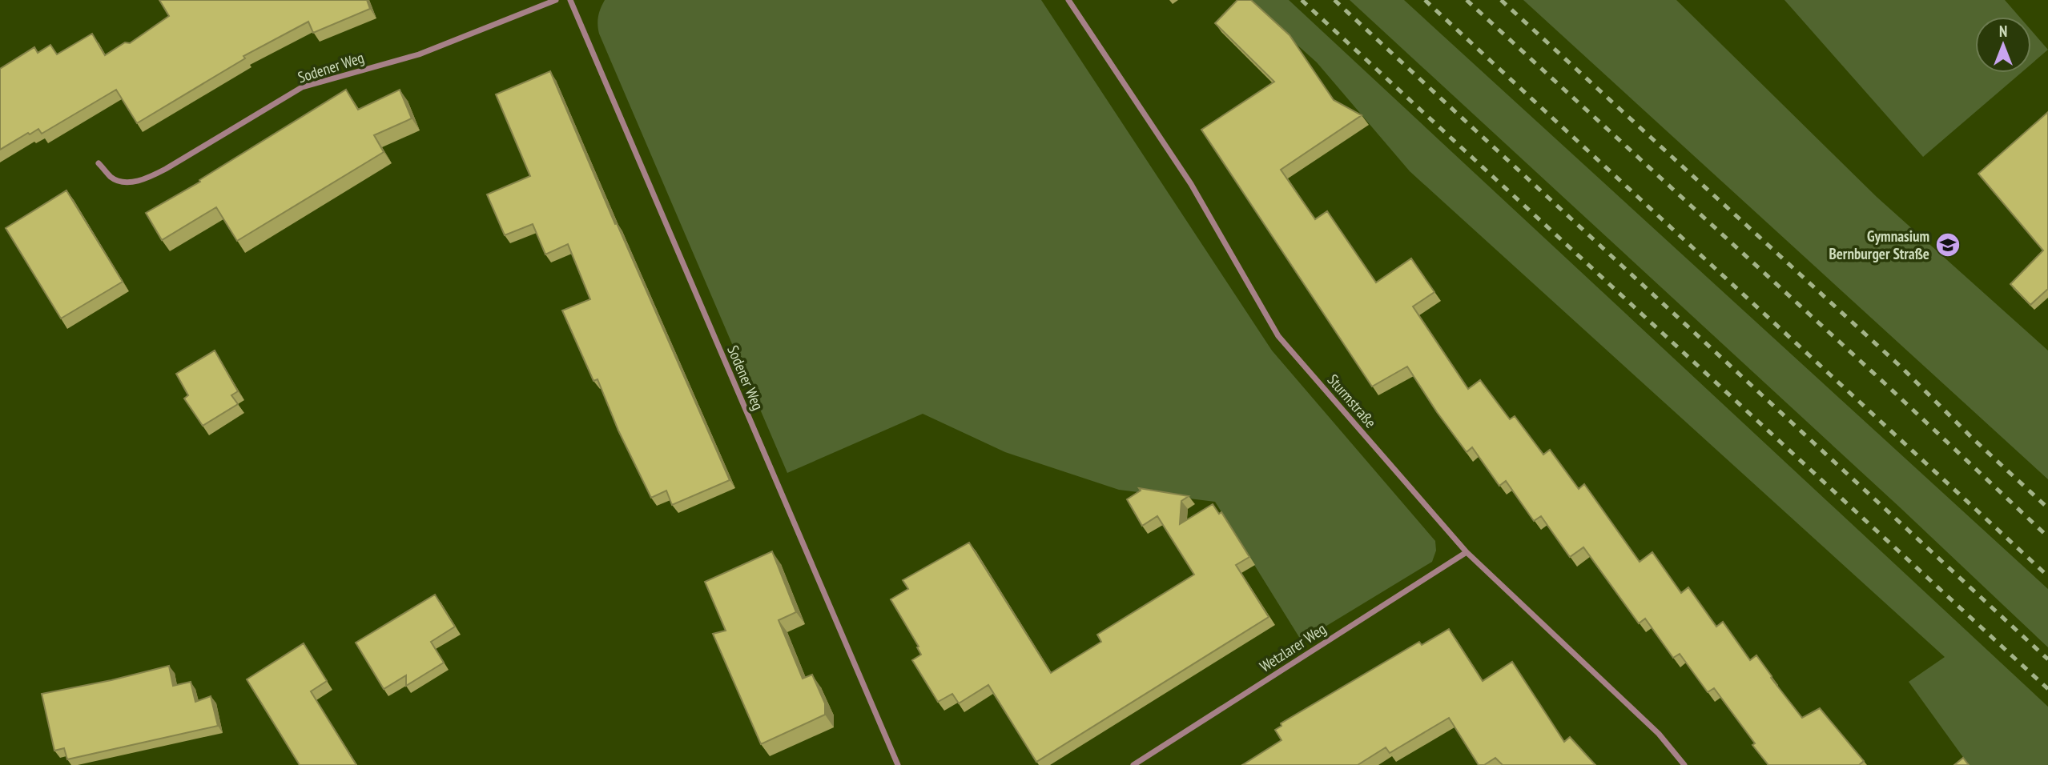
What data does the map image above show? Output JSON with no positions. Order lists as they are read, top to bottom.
{
  "streets": {
    "street": ["Sodener Weg", "Sturmstraße", "Wetzlarer Weg"]
  },
  "crossings": [
    ["Sturmstraße", "Wetzlarer Weg"]
  ],
  "places": {
    "school or university": ["Gymnasium Bernburger Straße"]
  },
  "north": "top"
}
